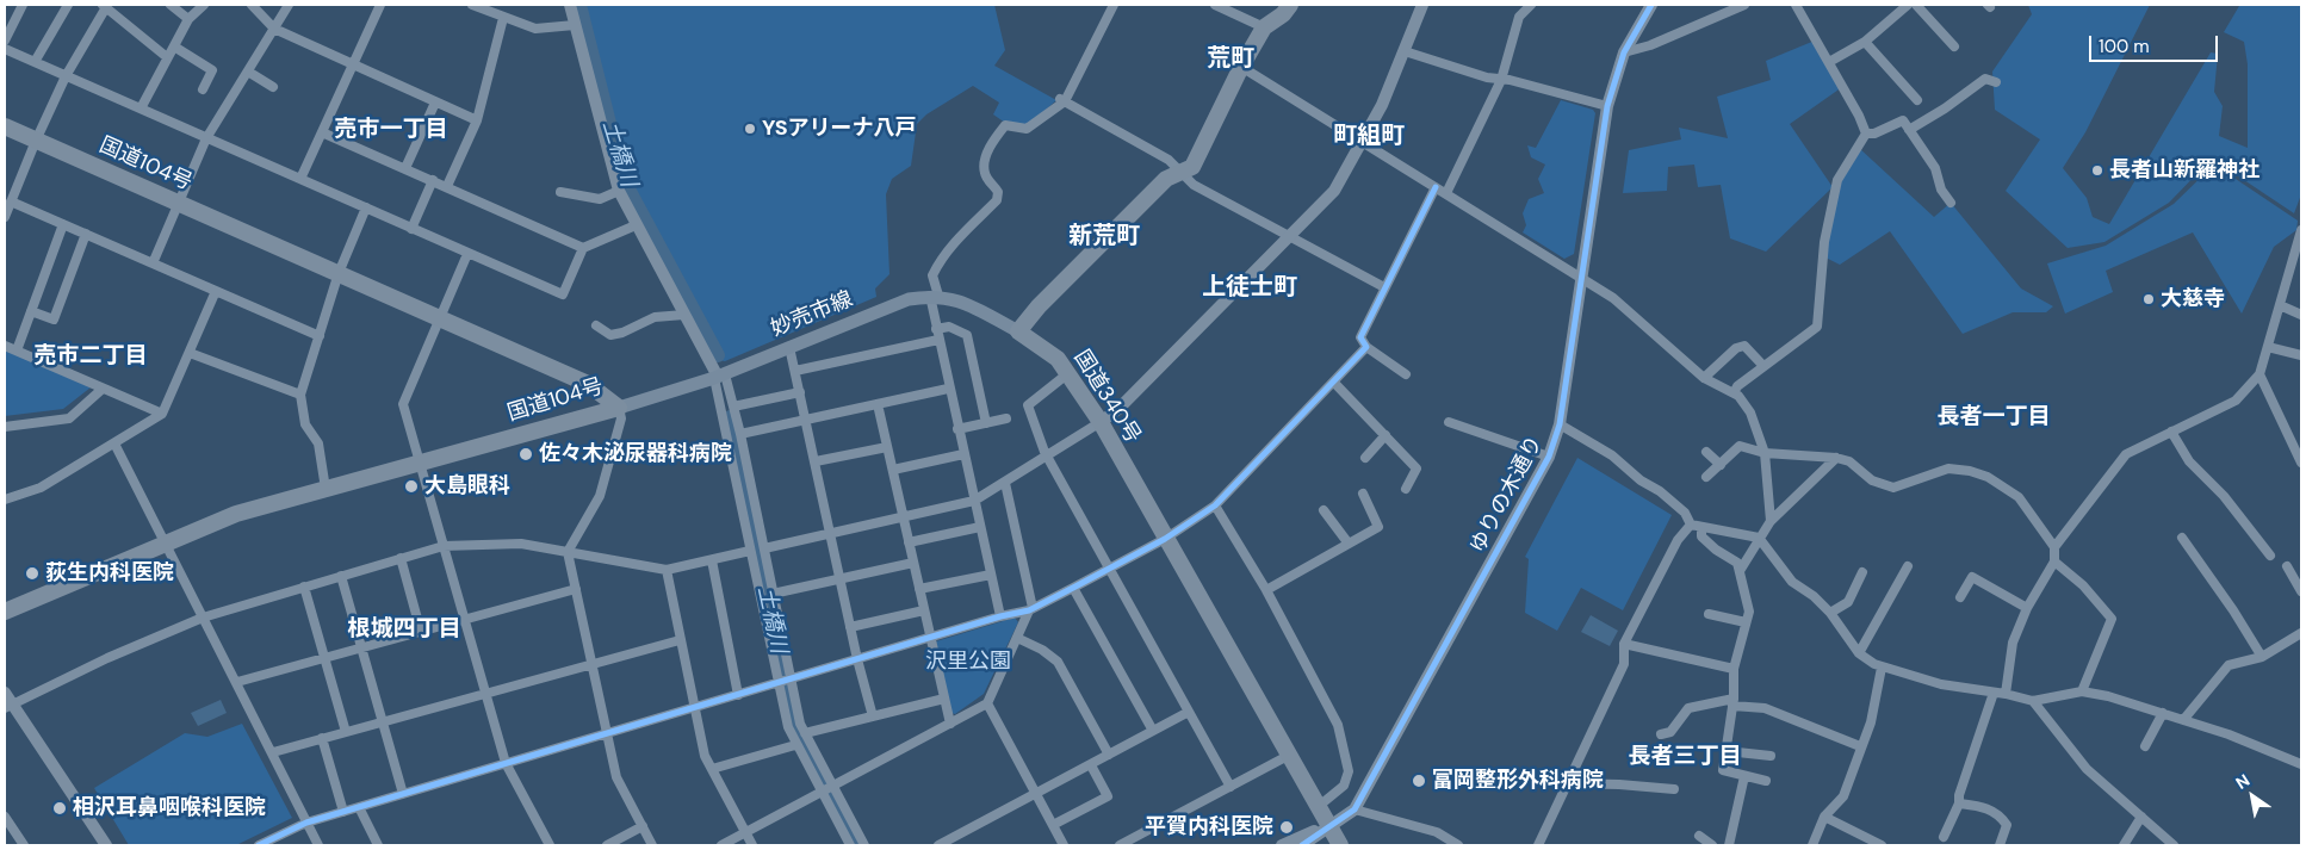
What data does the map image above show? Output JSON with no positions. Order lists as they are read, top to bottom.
{
  "streets": {
    "highway": ["国道104号", "国道340号"],
    "main road": ["妙売市線"],
    "street": ["ゆりの木通り"]
  },
  "crossings": [
    ["国道104号", "妙売市線"],
    ["国道340号", "ゆりの木通り"]
  ],
  "districts": [
    "荒町",
    "売市一丁目",
    "町組町",
    "新荒町",
    "上徒士町",
    "売市二丁目",
    "長者一丁目",
    "根城四丁目",
    "長者三丁目"
  ],
  "water": ["土橋川"],
  "parks": ["沢里公園"],
  "places": [
    "YSアリーナ八戸",
    "長者山新羅神社",
    "大慈寺",
    "佐々木泌尿器科病院",
    "大島眼科",
    "荻生内科医院",
    "富岡整形外科病院",
    "相沢耳鼻咽喉科医院",
    "平賀内科医院"
  ],
  "scale_bar": "100 m",
  "north": "top left"
}
